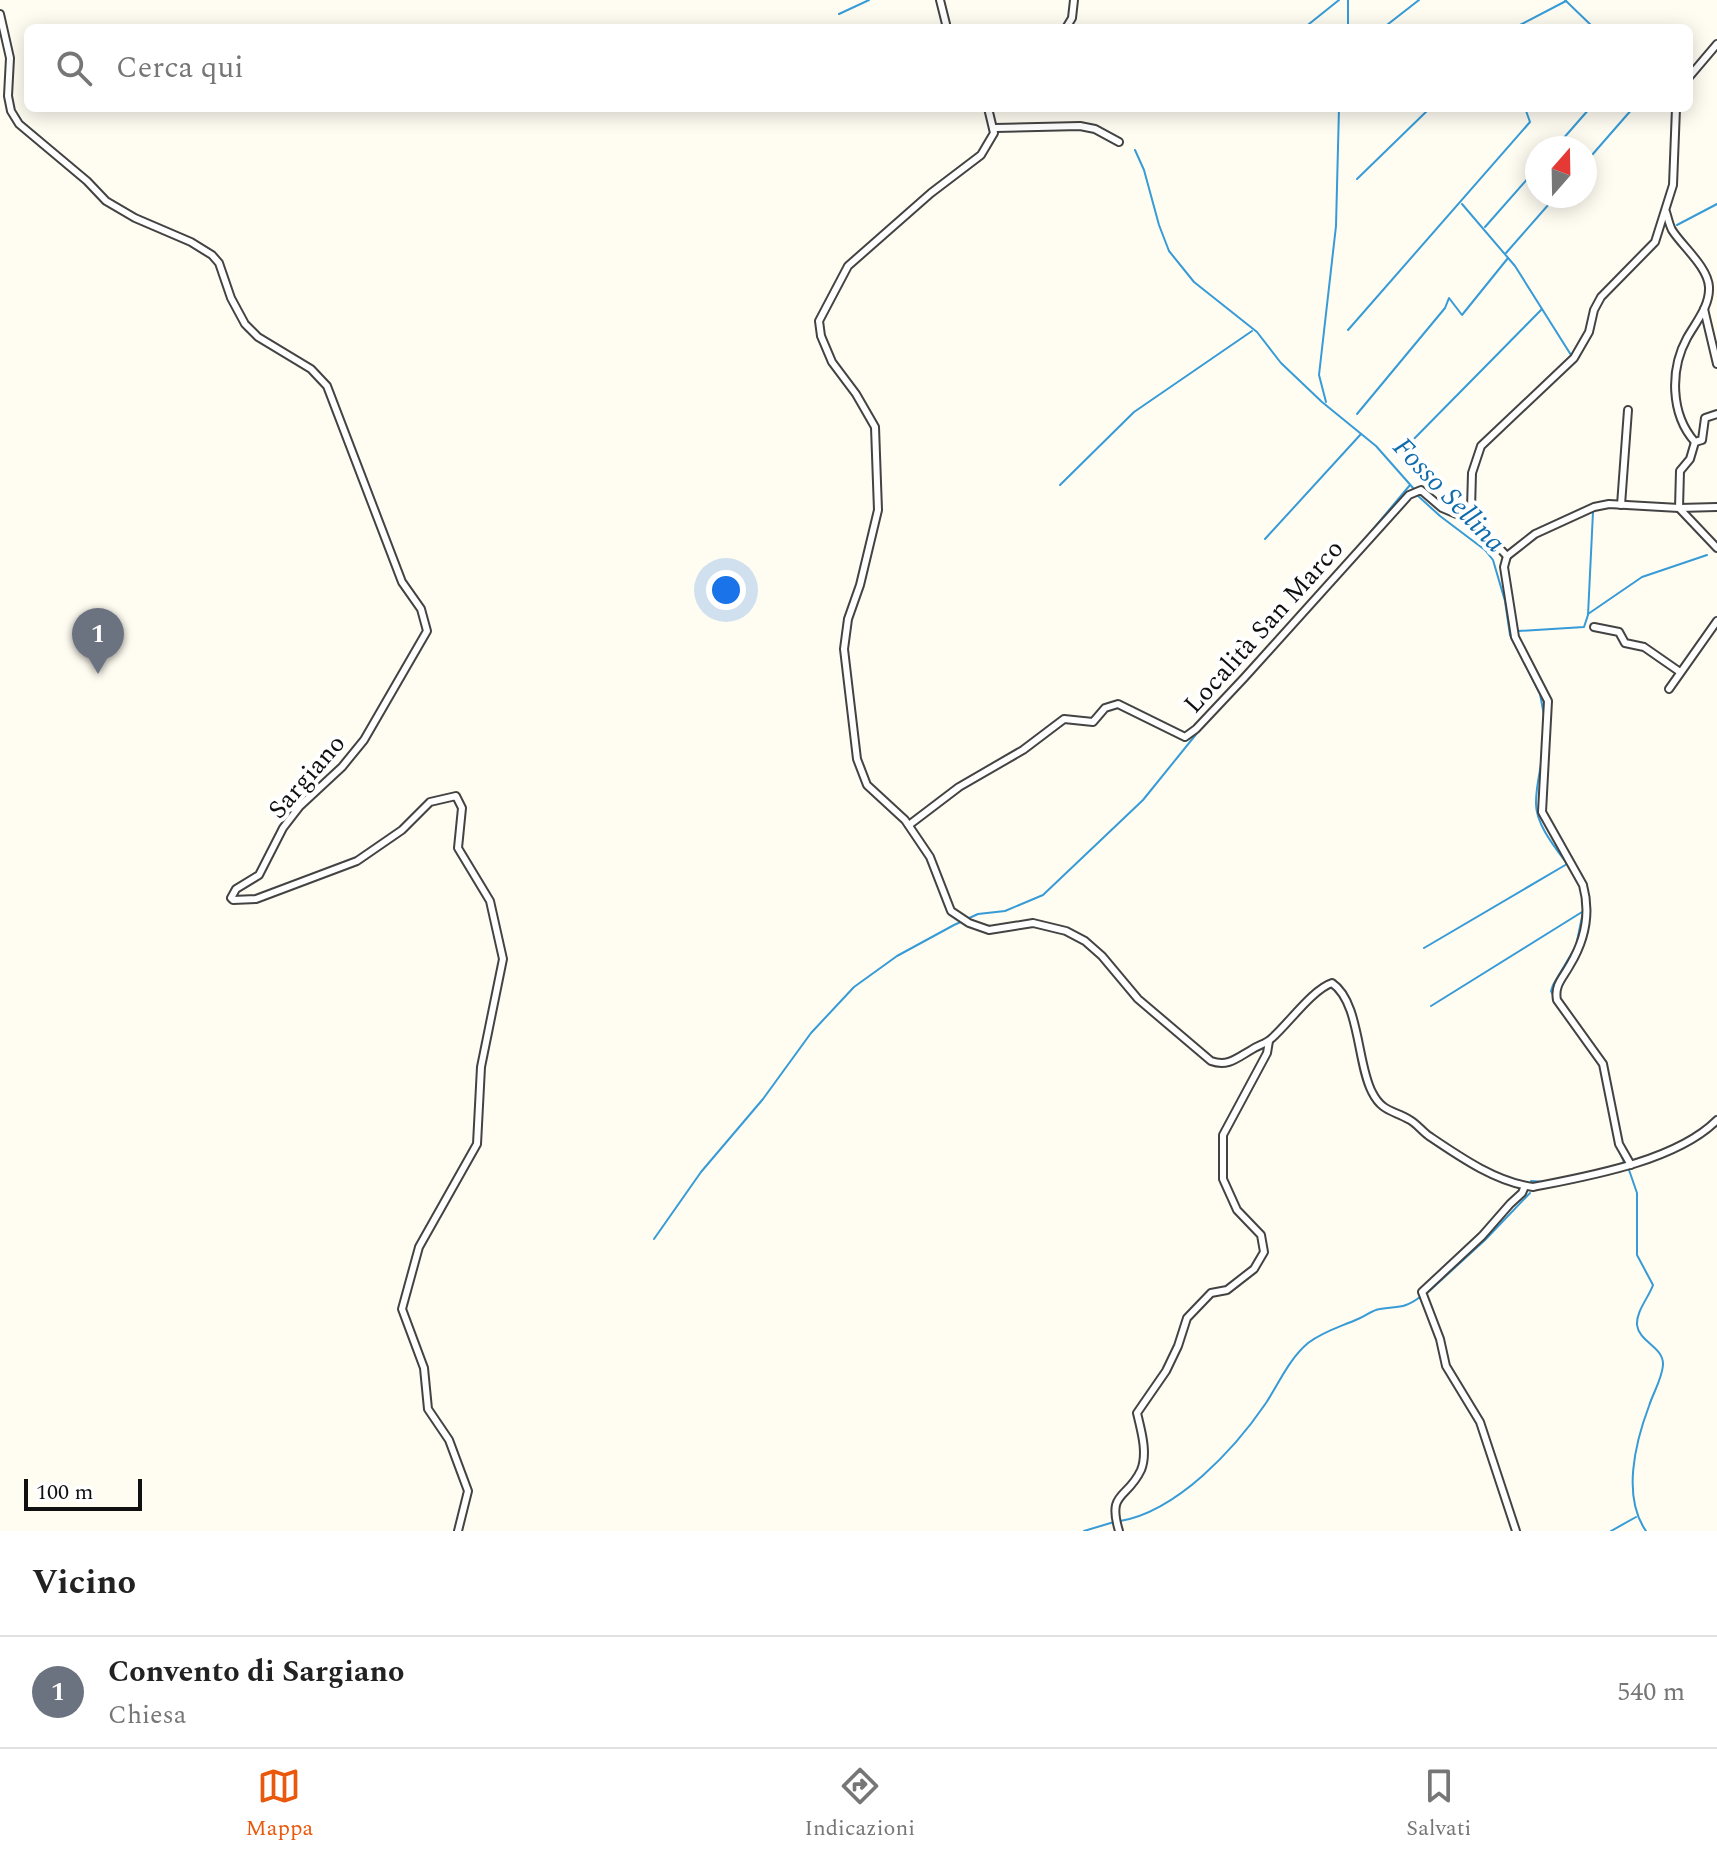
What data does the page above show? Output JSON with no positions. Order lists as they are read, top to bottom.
{
  "streets": {
    "street": ["Località San Marco", "Sargiano"]
  },
  "water": ["Fosso Sellina"],
  "scale_bar": "100 m",
  "north": "top",
  "page": {
    "search": "Cerca qui",
    "pins": "1",
    "scale": "100 m",
    "heading": "Vicino",
    "list": [
      {
        "mark": "1",
        "name": "Convento di Sargiano",
        "note": "Chiesa",
        "value": "540 m"
      }
    ],
    "nav": ["Mappa", "Indicazioni", "Salvati"]
  }
}
